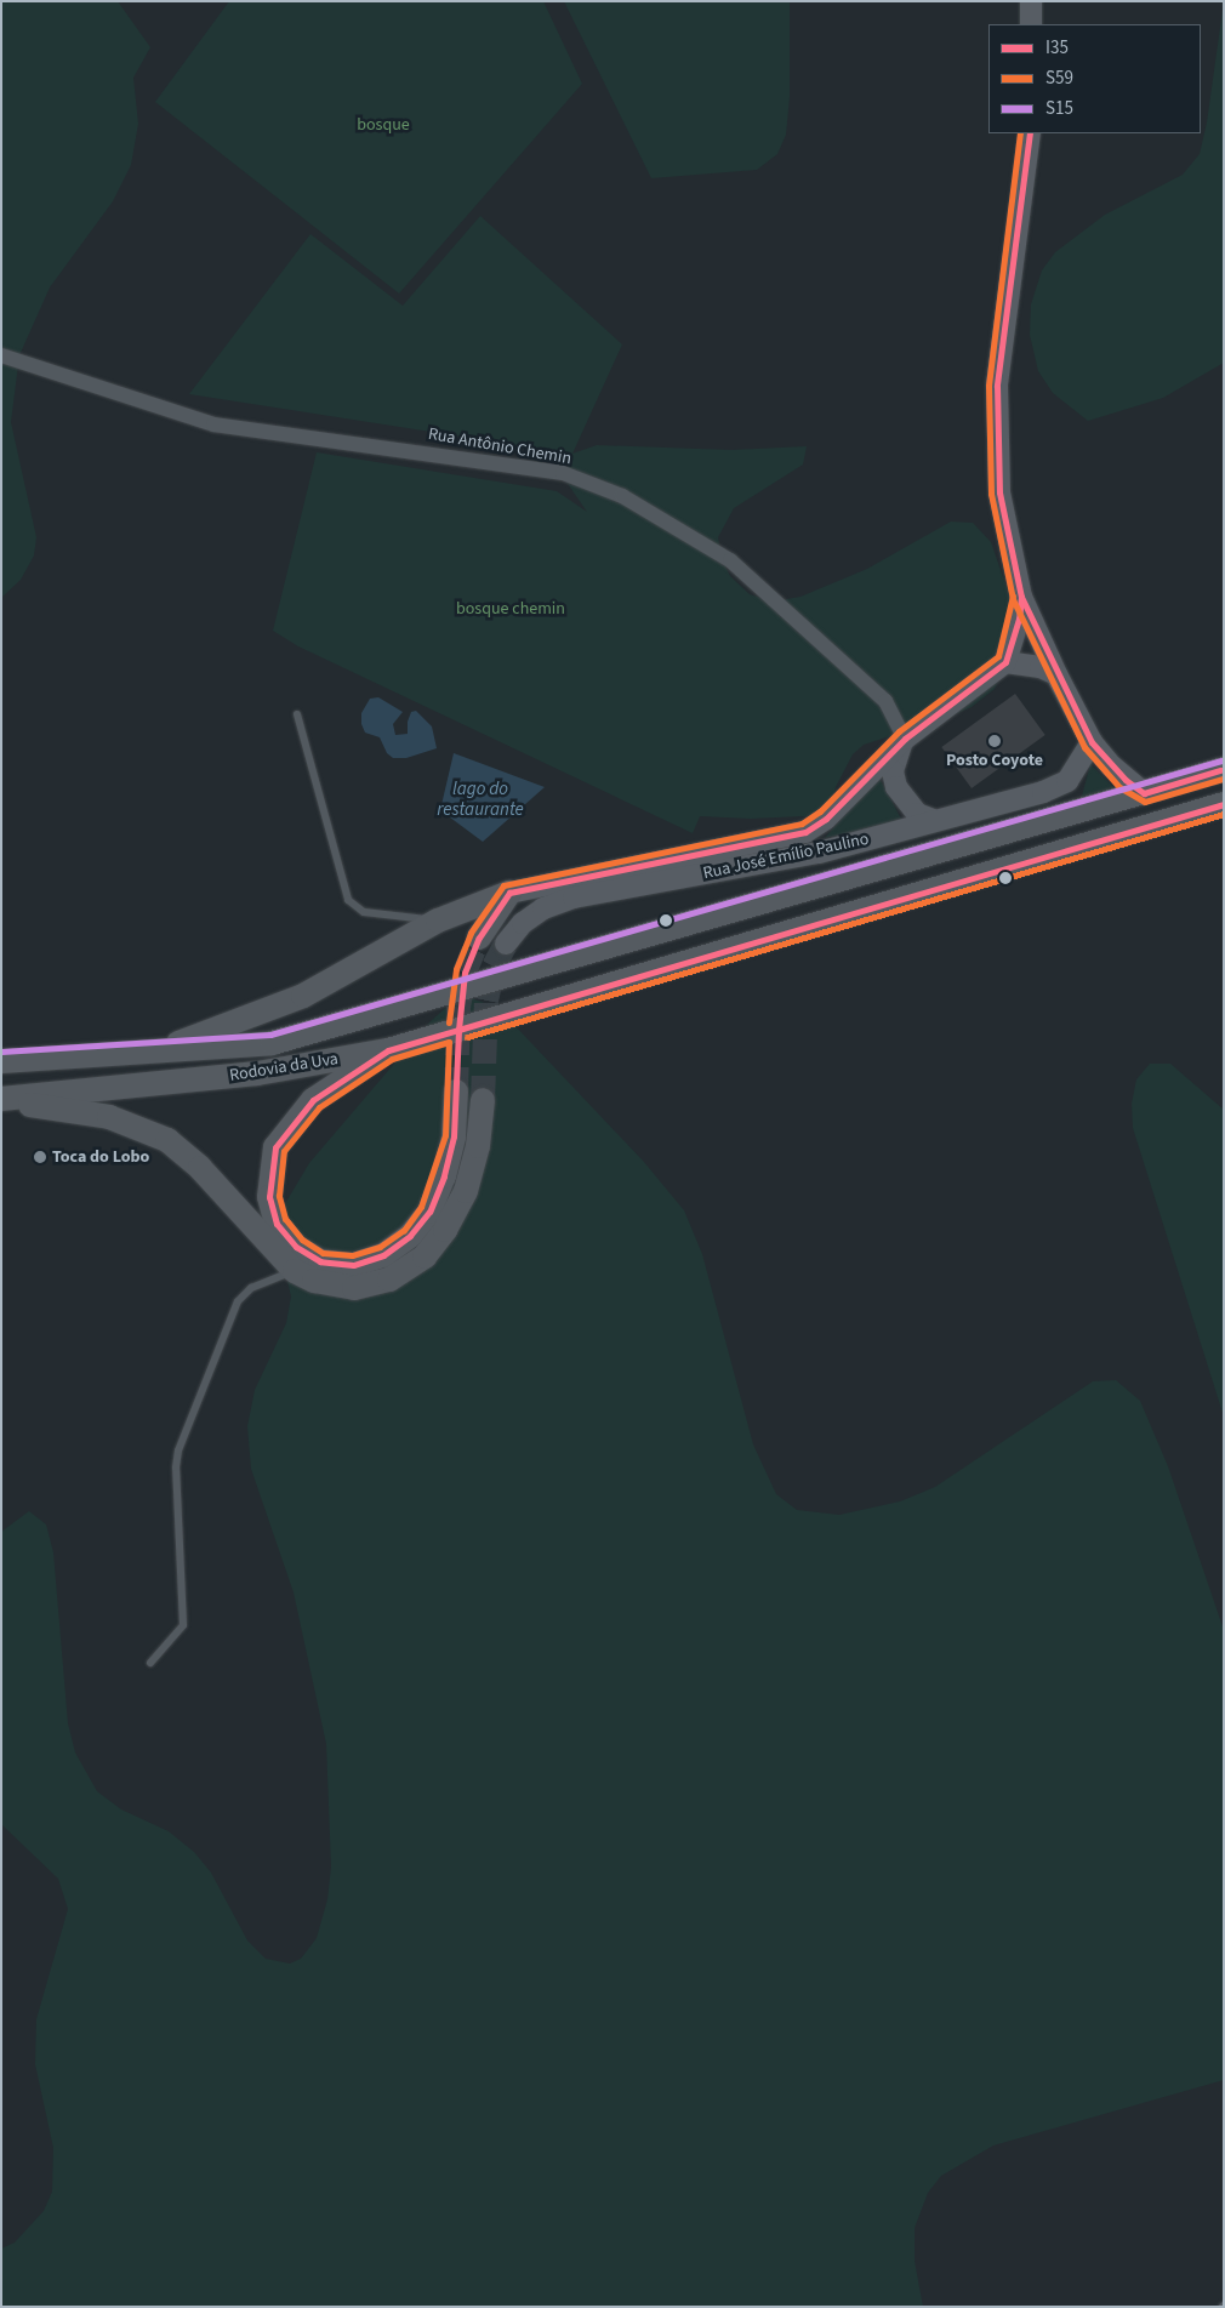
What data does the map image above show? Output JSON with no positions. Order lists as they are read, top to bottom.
{
  "streets": {
    "main road": ["Rodovia da Uva"],
    "street": ["Rua Antônio Chemin", "Rua José Emílio Paulino"]
  },
  "crossings": [
    ["Rua Antônio Chemin", "Rua José Emílio Paulino"]
  ],
  "water": ["lago do restaurante"],
  "parks": ["bosque", "bosque chemin"],
  "places": ["Posto Coyote", "Toca do Lobo"],
  "lines": ["transit line I35", "transit line S59", "transit line S15"],
  "legend": ["I35", "S59", "S15"]
}
